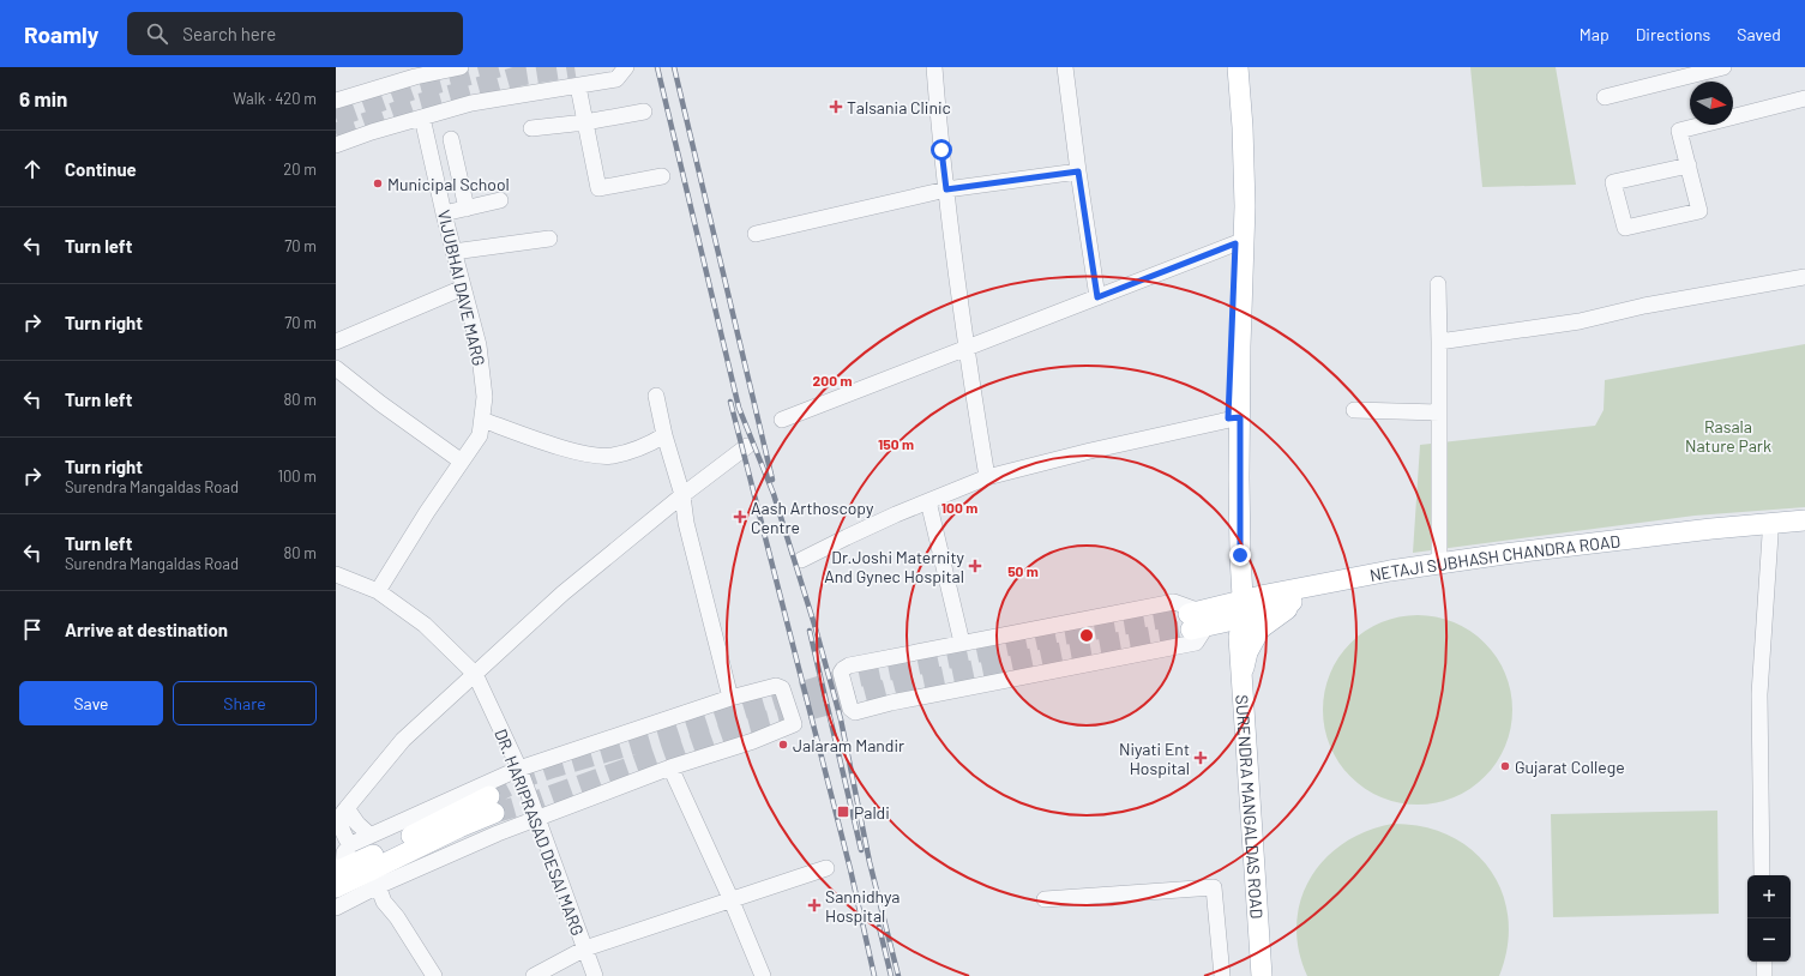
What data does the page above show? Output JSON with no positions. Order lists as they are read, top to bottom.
{
  "streets": {
    "main road": ["NETAJI SUBHASH CHANDRA ROAD", "SURENDRA MANGALDAS ROAD"],
    "street": ["VIJUBHAI DAVE MARG", "DR. HARIPRASAD DESAI MARG"]
  },
  "crossings": [
    ["VIJUBHAI DAVE MARG", "DR. HARIPRASAD DESAI MARG"],
    ["NETAJI SUBHASH CHANDRA ROAD", "SURENDRA MANGALDAS ROAD"]
  ],
  "parks": ["Rasala Nature Park"],
  "places": {
    "health": [
      "Talsania Clinic",
      "Aash Arthoscopy Centre",
      "Dr.Joshi Maternity And Gynec Hospital",
      "Niyati Ent Hospital",
      "Sannidhya Hospital"
    ],
    "other": ["Municipal School", "Jalaram Mandir", "Gujarat College"],
    "transit": ["Paldi"]
  },
  "north": "right",
  "page": {
    "header": "Roamly",
    "search": "Search here",
    "nav": ["Map", "Directions", "Saved"],
    "heading": ["6 min", "Walk · 420 m"],
    "list": [
      ["Continue", "20 m"],
      ["Turn left", "70 m"],
      ["Turn right", "70 m"],
      ["Turn left", "80 m"],
      ["Turn right", "Surendra Mangaldas Road", "100 m"],
      ["Turn left", "Surendra Mangaldas Road", "80 m"],
      "Arrive at destination"
    ],
    "buttons": ["Save", "Share"],
    "map_buttons": ["+", "−"]
  },
  "rings": [
    "200 m",
    "150 m",
    "100 m",
    "50 m"
  ]
}
